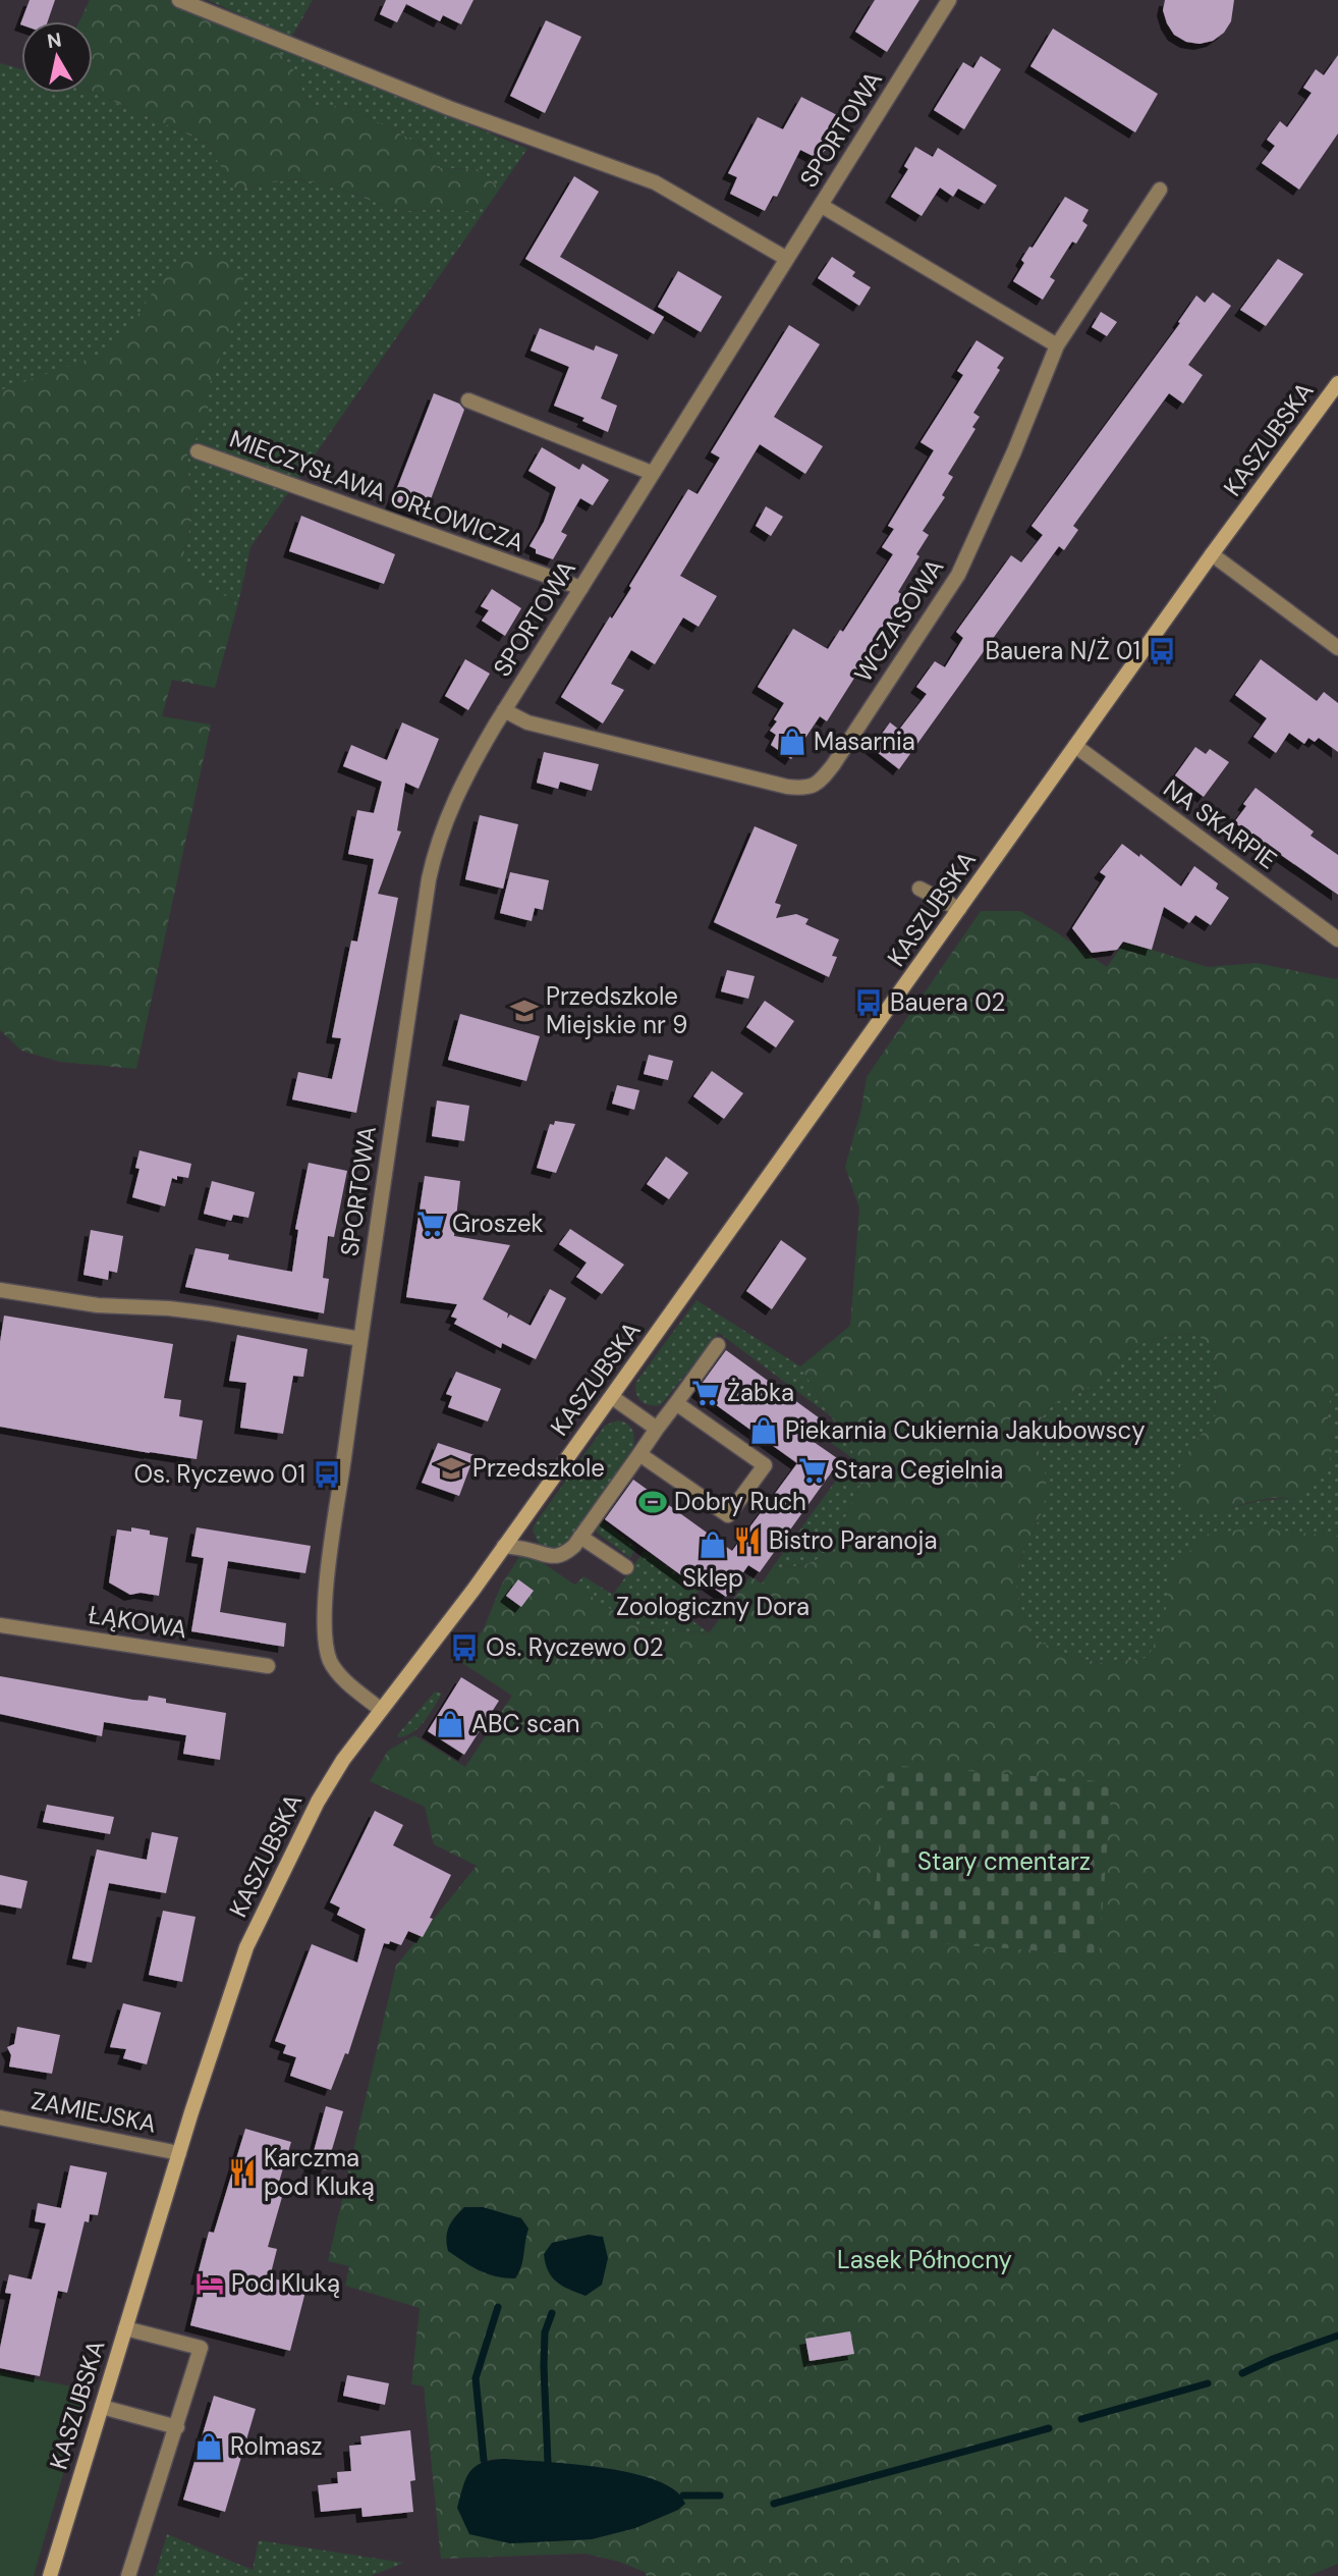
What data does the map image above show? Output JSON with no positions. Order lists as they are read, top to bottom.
{
  "streets": {
    "main road": ["KASZUBSKA"],
    "street": [
      "SPORTOWA",
      "MIECZYSŁAWA ORŁOWICZA",
      "WCZASOWA",
      "NA SKARPIE",
      "ŁĄKOWA",
      "ZAMIEJSKA"
    ]
  },
  "crossings": [
    ["SPORTOWA", "KASZUBSKA"],
    ["SPORTOWA", "MIECZYSŁAWA ORŁOWICZA"],
    ["SPORTOWA", "WCZASOWA"],
    ["KASZUBSKA", "NA SKARPIE"],
    ["KASZUBSKA", "ZAMIEJSKA"]
  ],
  "parks": ["Stary cmentarz", "Lasek Północny"],
  "places": {
    "bus stop": [
      "Bauera N/Ż 01",
      "Bauera 02",
      "Os. Ryczewo 01",
      "Os. Ryczewo 02"
    ],
    "shop": [
      "Masarnia",
      "Piekarnia Cukiernia Jakubowscy",
      "Sklep Zoologiczny Dora",
      "ABC scan",
      "Rolmasz"
    ],
    "school or university": ["Przedszkole Miejskie nr 9", "Przedszkole"],
    "supermarket": ["Groszek", "Żabka", "Stara Cegielnia"],
    "sports": ["Dobry Ruch"],
    "restaurant": ["Bistro Paranoja", "Karczma pod Kluką"],
    "hotel": ["Pod Kluką"]
  },
  "north": "top"
}
